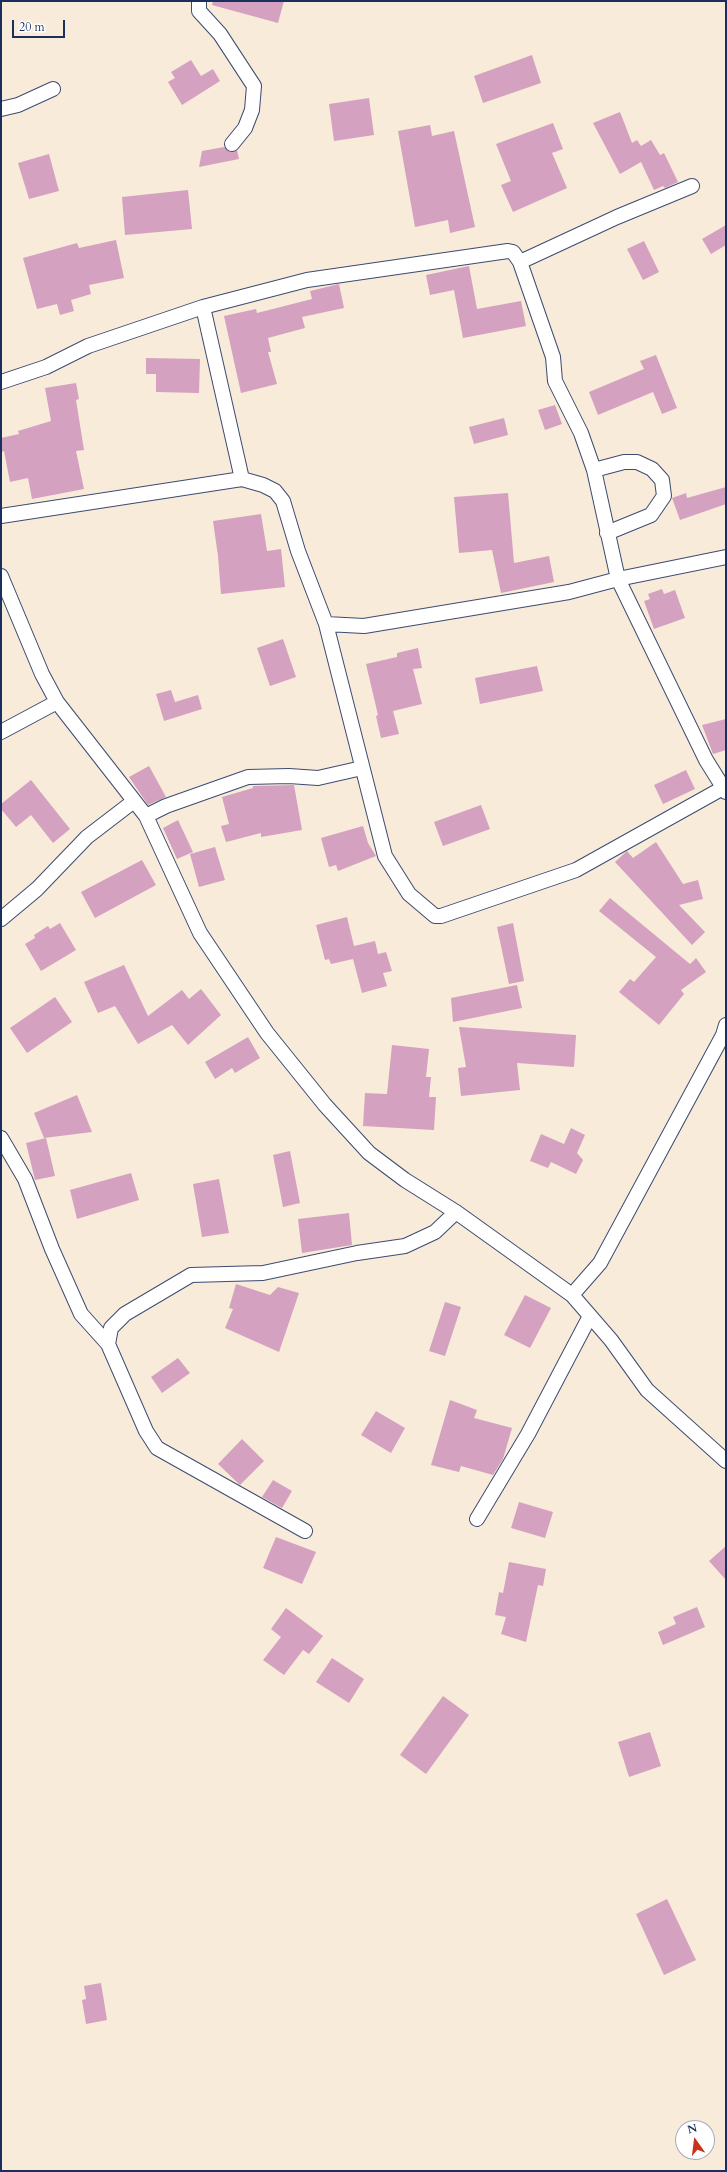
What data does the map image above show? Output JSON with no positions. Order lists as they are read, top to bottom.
{
  "scale_bar": "20 m",
  "north": "top"
}
